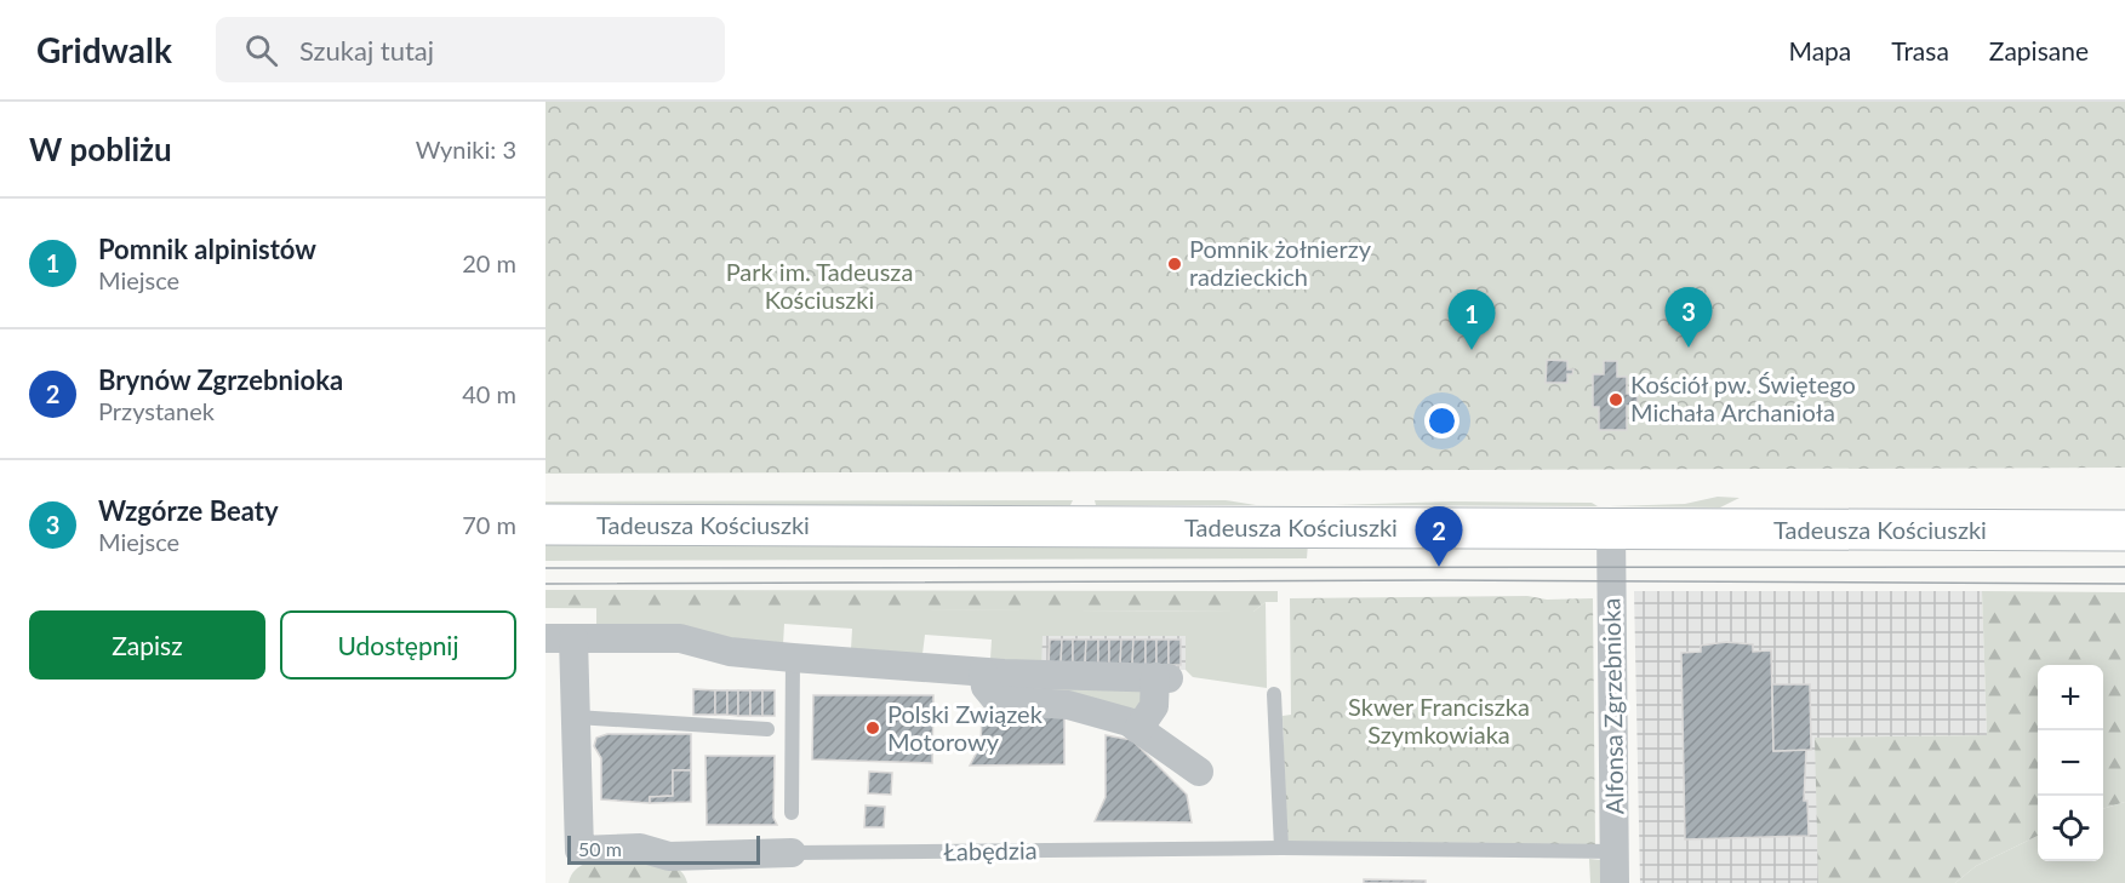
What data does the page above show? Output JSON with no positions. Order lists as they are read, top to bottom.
{
  "streets": {
    "street": ["Tadeusza Kościuszki", "Alfonsa Zgrzebnioka", "Łabędzia"]
  },
  "crossings": [
    ["Tadeusza Kościuszki", "Alfonsa Zgrzebnioka"],
    ["Alfonsa Zgrzebnioka", "Łabędzia"]
  ],
  "parks": ["Park im. Tadeusza Kościuszki", "Skwer Franciszka Szymkowiaka"],
  "places": ["Pomnik żołnierzy radzieckich", "Kościół pw. Świętego Michała Archanioła", "Polski Związek Motorowy"],
  "scale_bar": "50 m",
  "page": {
    "header": "Gridwalk",
    "search": "Szukaj tutaj",
    "nav": ["Mapa", "Trasa", "Zapisane"],
    "heading": ["W pobliżu", "Wyniki: 3"],
    "list": [
      {
        "mark": "1",
        "name": "Pomnik alpinistów",
        "note": "Miejsce",
        "value": "20 m"
      },
      {
        "mark": "2",
        "name": "Brynów Zgrzebnioka",
        "note": "Przystanek",
        "value": "40 m"
      },
      {
        "mark": "3",
        "name": "Wzgórze Beaty",
        "note": "Miejsce",
        "value": "70 m"
      }
    ],
    "pins": ["3", "1", "2"],
    "buttons": ["Zapisz", "Udostępnij"],
    "map_buttons": ["+", "−"],
    "scale": "50 m"
  }
}
